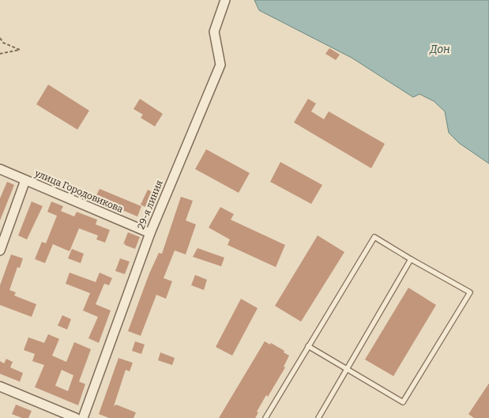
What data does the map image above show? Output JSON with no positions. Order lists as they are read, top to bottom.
{
  "streets": {
    "street": ["улица Городовикова", "29-я линия"]
  },
  "crossings": [
    ["улица Городовикова", "29-я линия"]
  ],
  "water": ["Дон"]
}
